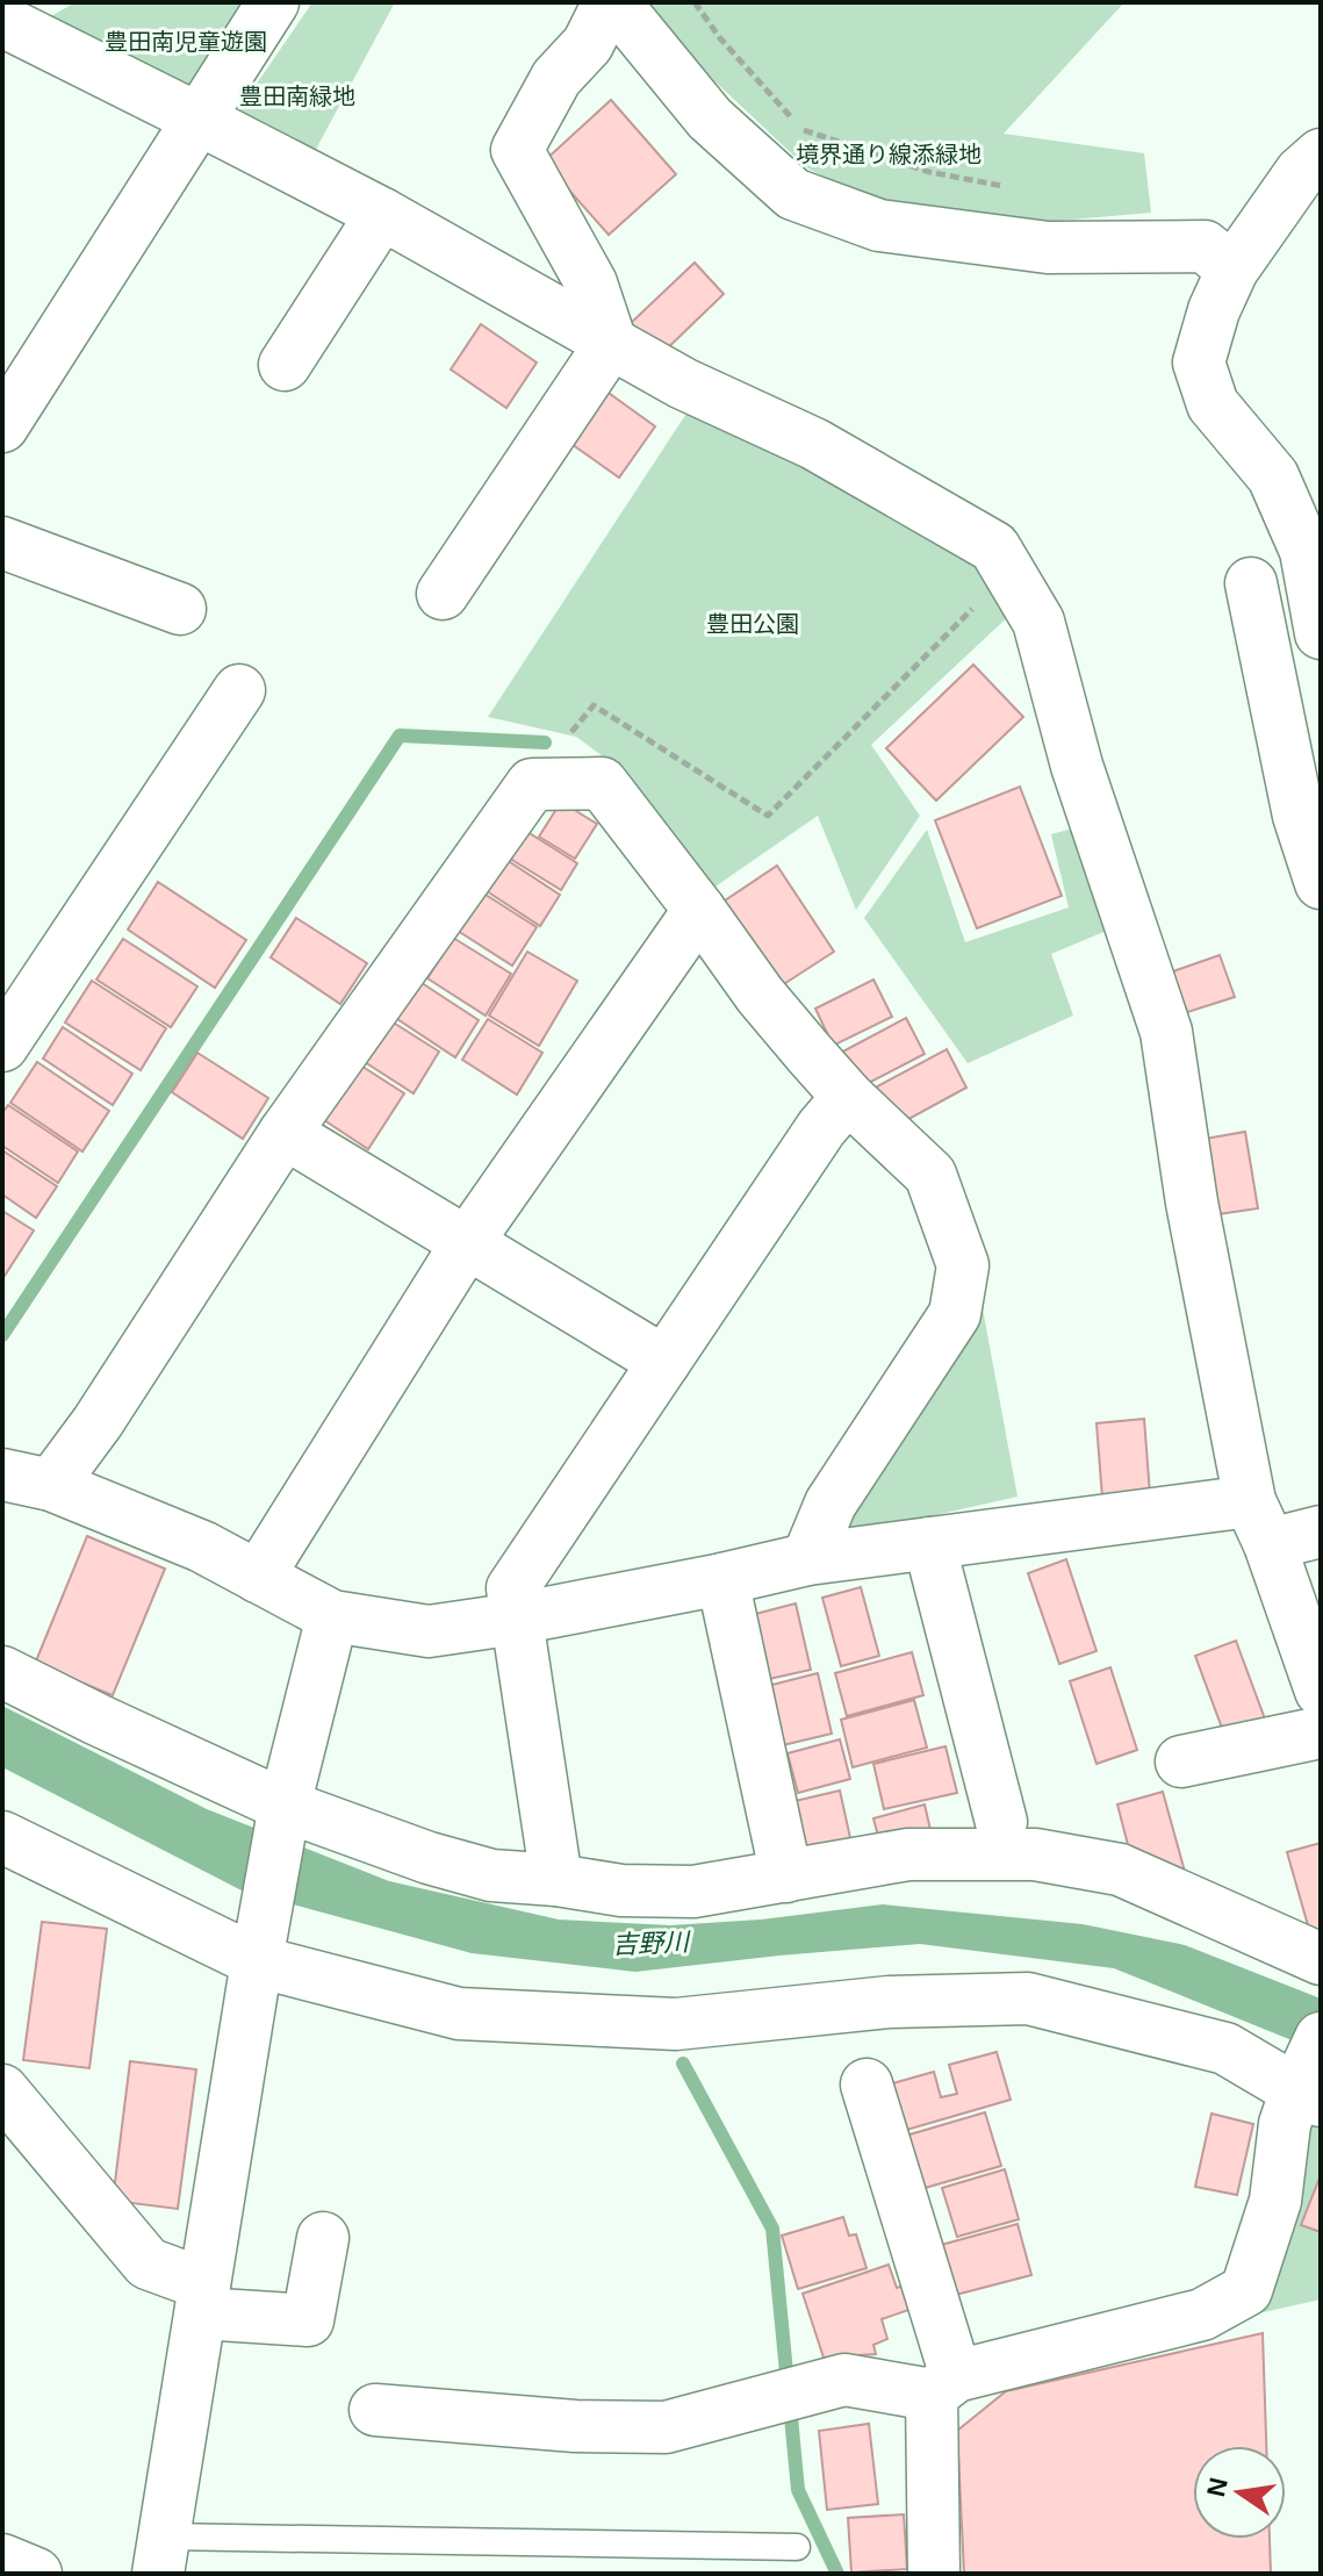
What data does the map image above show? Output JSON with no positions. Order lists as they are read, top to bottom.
{
  "water": ["吉野川"],
  "parks": [
    "豊田南児童遊園",
    "豊田南緑地",
    "境界通り線添緑地",
    "豊田公園"
  ],
  "north": "left"
}
